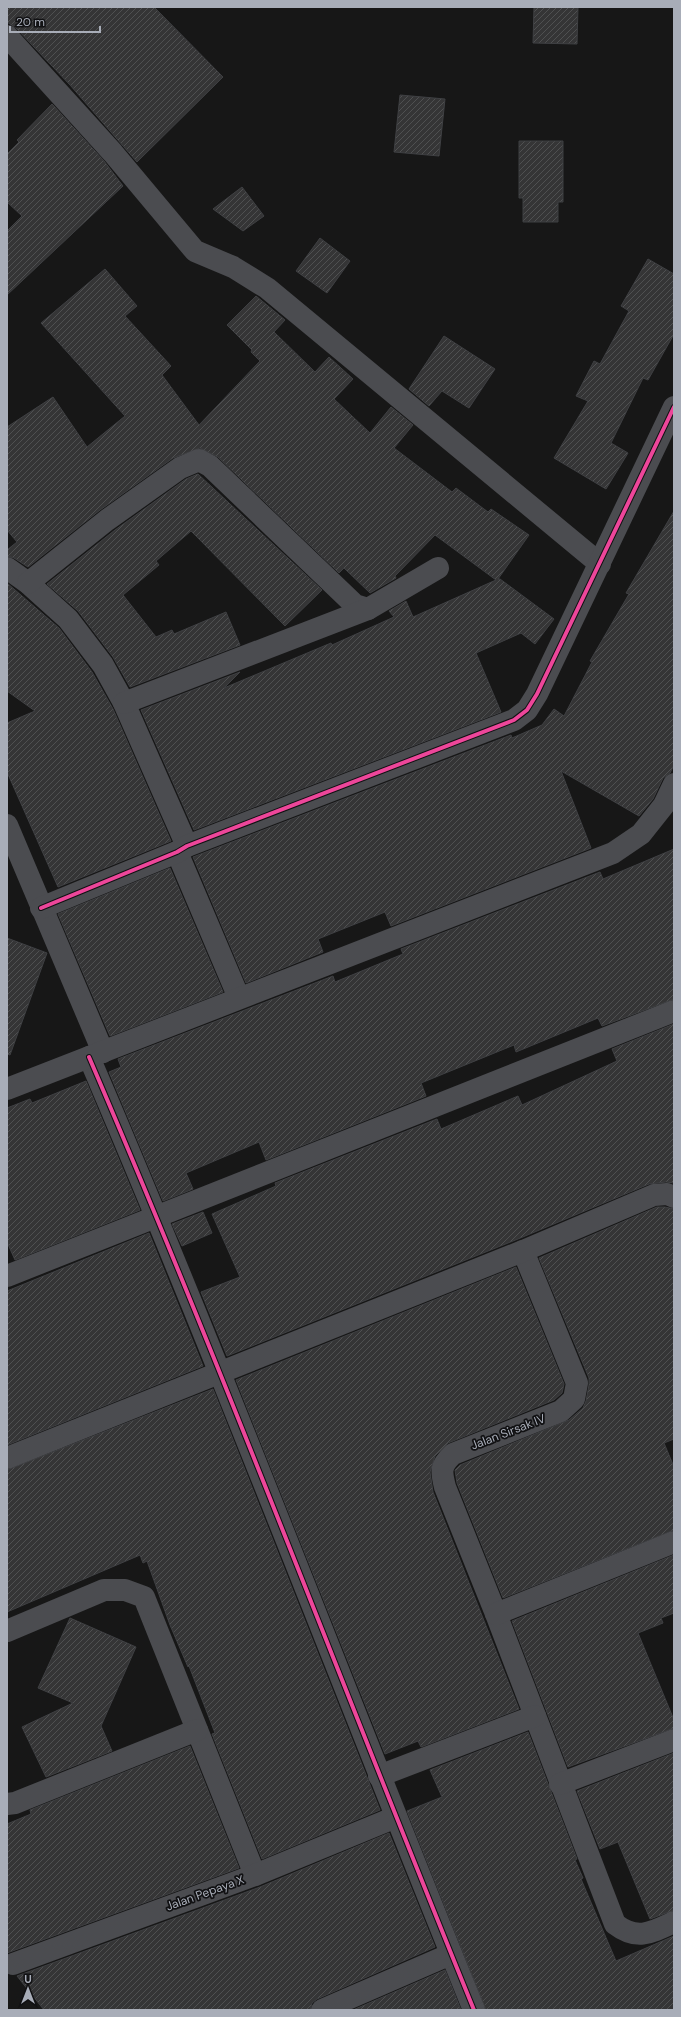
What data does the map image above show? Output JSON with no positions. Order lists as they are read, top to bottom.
{
  "streets": {
    "street": ["Jalan Sirsak IV", "Jalan Pepaya X"]
  },
  "scale_bar": "20 m",
  "north": "top"
}
